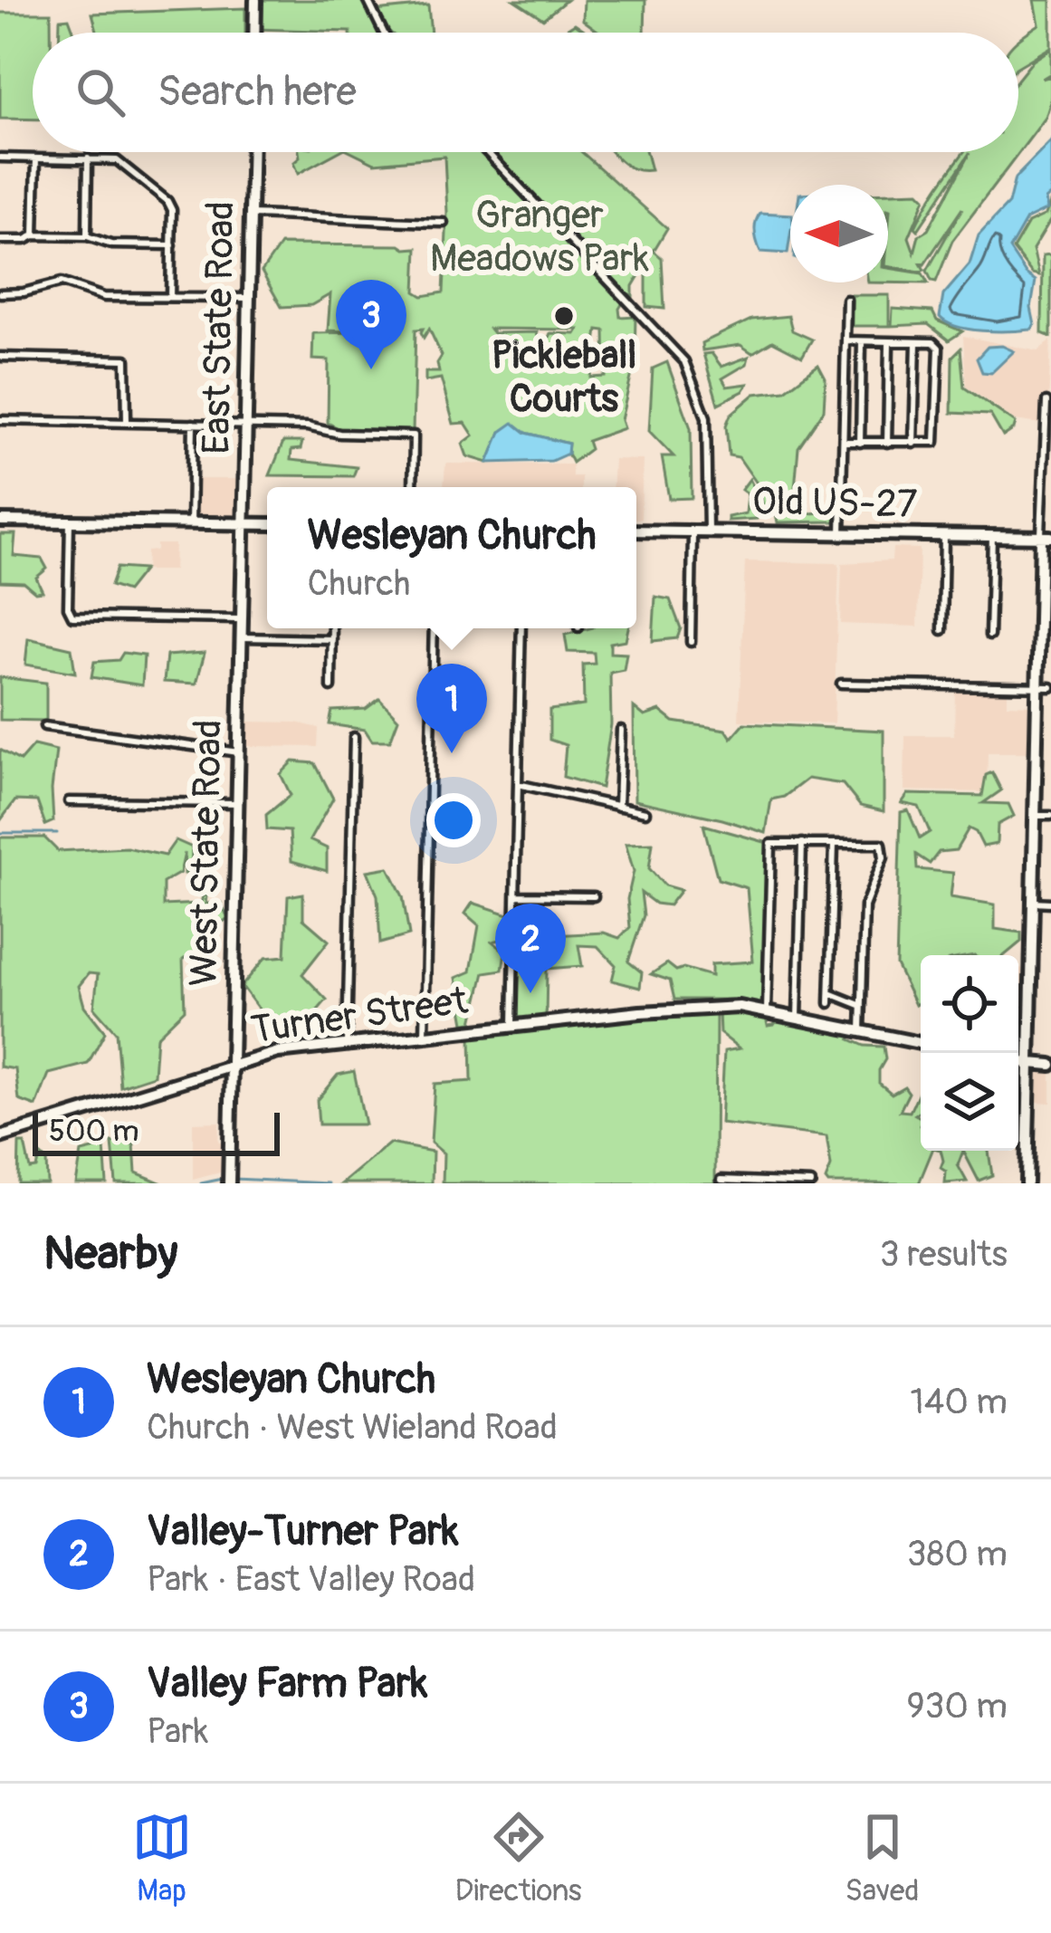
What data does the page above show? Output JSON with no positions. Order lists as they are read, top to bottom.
{
  "streets": {
    "street": [
      "East State Road",
      "Old US-27",
      "West State Road",
      "Turner Street"
    ]
  },
  "crossings": [
    ["East State Road", "West State Road"],
    ["West State Road", "Turner Street"]
  ],
  "parks": ["Granger Meadows Park"],
  "places": ["Pickleball Courts"],
  "scale_bar": "500 m",
  "north": "left",
  "page": {
    "search": "Search here",
    "pins": ["3", "1", "2"],
    "popup": ["Wesleyan Church", "Church"],
    "scale": "500 m",
    "heading": ["Nearby", "3 results"],
    "list": [
      {
        "mark": "1",
        "name": "Wesleyan Church",
        "note": "Church · West Wieland Road",
        "value": "140 m"
      },
      {
        "mark": "2",
        "name": "Valley-Turner Park",
        "note": "Park · East Valley Road",
        "value": "380 m"
      },
      {
        "mark": "3",
        "name": "Valley Farm Park",
        "note": "Park",
        "value": "930 m"
      }
    ],
    "nav": ["Map", "Directions", "Saved"]
  }
}
